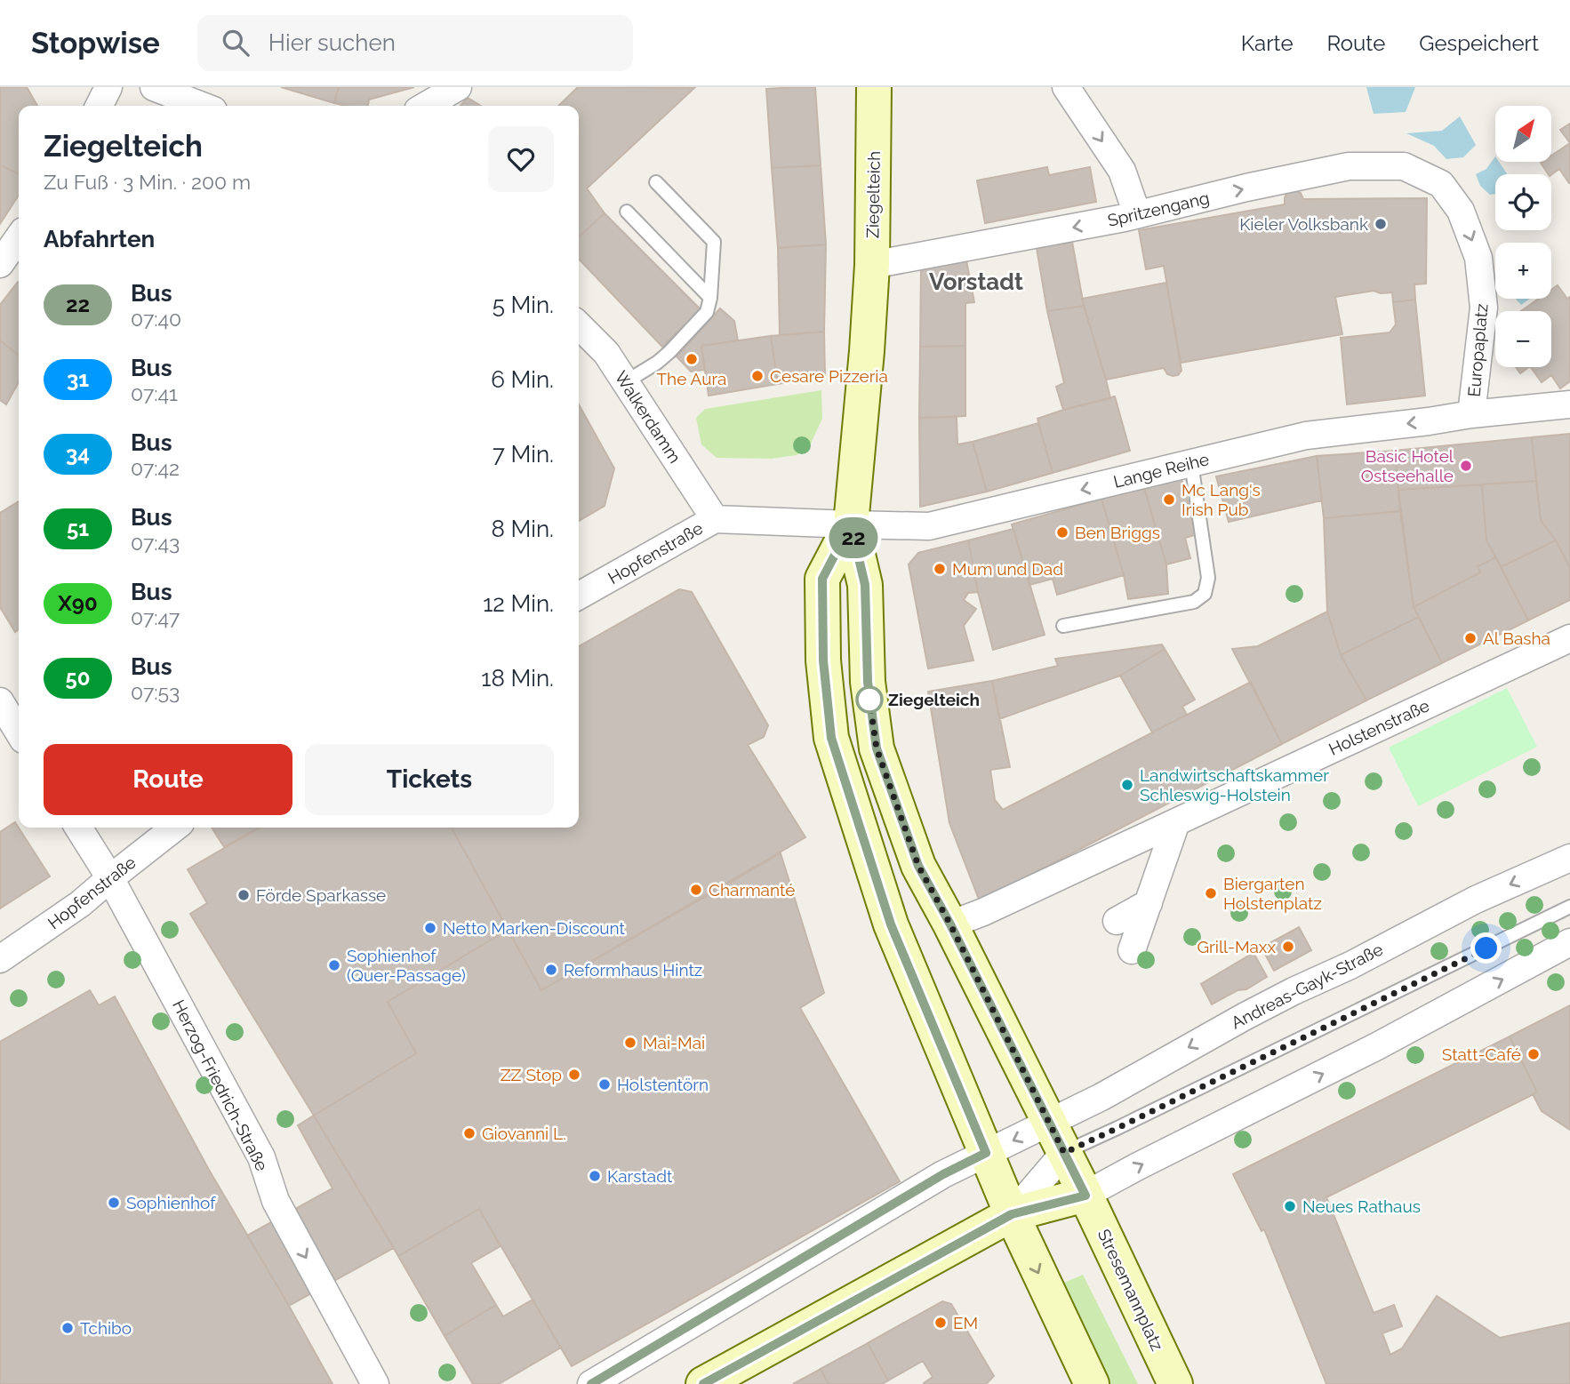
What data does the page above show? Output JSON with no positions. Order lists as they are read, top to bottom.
{
  "streets": {
    "main road": ["Ziegelteich", "Stresemannplatz"],
    "street": [
      "Spritzengang",
      "Europaplatz",
      "Walkerdamm",
      "Lange Reihe",
      "Hopfenstraße",
      "Holstenstraße",
      "Andreas-Gayk-Straße",
      "Herzog-Friedrich-Straße"
    ]
  },
  "crossings": [
    ["Ziegelteich", "Spritzengang"],
    ["Ziegelteich", "Lange Reihe"],
    ["Ziegelteich", "Hopfenstraße"],
    ["Ziegelteich", "Holstenstraße"],
    ["Ziegelteich", "Andreas-Gayk-Straße"],
    ["Ziegelteich", "Stresemannplatz"],
    ["Spritzengang", "Europaplatz"],
    ["Europaplatz", "Lange Reihe"],
    ["Walkerdamm", "Hopfenstraße"],
    ["Lange Reihe", "Hopfenstraße"],
    ["Hopfenstraße", "Herzog-Friedrich-Straße"]
  ],
  "one_way": ["Europaplatz", "Lange Reihe", "Herzog-Friedrich-Straße"],
  "districts": ["Vorstadt"],
  "places": [
    "Kieler Volksbank",
    "The Aura",
    "Cesare Pizzeria",
    "Basic Hotel Ostseehalle",
    "Mc Lang's Irish Pub",
    "Ben Briggs",
    "Mum und Dad",
    "Al Basha",
    "Ziegelteich",
    "Landwirtschaftskammer Schleswig-Holstein",
    "Charmanté",
    "Biergarten Holstenplatz",
    "Förde Sparkasse",
    "Netto Marken-Discount",
    "Grill-Maxx",
    "Sophienhof (Quer-Passage)",
    "Reformhaus Hintz",
    "Mai-Mai",
    "Statt-Café",
    "ZZ Stop",
    "Holstentörn",
    "Giovanni L.",
    "Karstadt",
    "Sophienhof",
    "Neues Rathaus",
    "EM",
    "Tchibo"
  ],
  "lines": ["bus line 22"],
  "north": "top right",
  "page": {
    "header": "Stopwise",
    "search": "Hier suchen",
    "nav": ["Karte", "Route", "Gespeichert"],
    "on_map": "22",
    "map_buttons": ["+", "−"],
    "heading": [
      ["Ziegelteich", "Zu Fuß · 3 Min. · 200 m"],
      "Abfahrten"
    ],
    "list": [
      {
        "mark": "22",
        "name": "Bus",
        "note": "07:40",
        "value": "5 Min."
      },
      {
        "mark": "31",
        "name": "Bus",
        "note": "07:41",
        "value": "6 Min."
      },
      {
        "mark": "34",
        "name": "Bus",
        "note": "07:42",
        "value": "7 Min."
      },
      {
        "mark": "51",
        "name": "Bus",
        "note": "07:43",
        "value": "8 Min."
      },
      {
        "mark": "X90",
        "name": "Bus",
        "note": "07:47",
        "value": "12 Min."
      },
      {
        "mark": "50",
        "name": "Bus",
        "note": "07:53",
        "value": "18 Min."
      }
    ],
    "buttons": ["Route", "Tickets"]
  }
}
